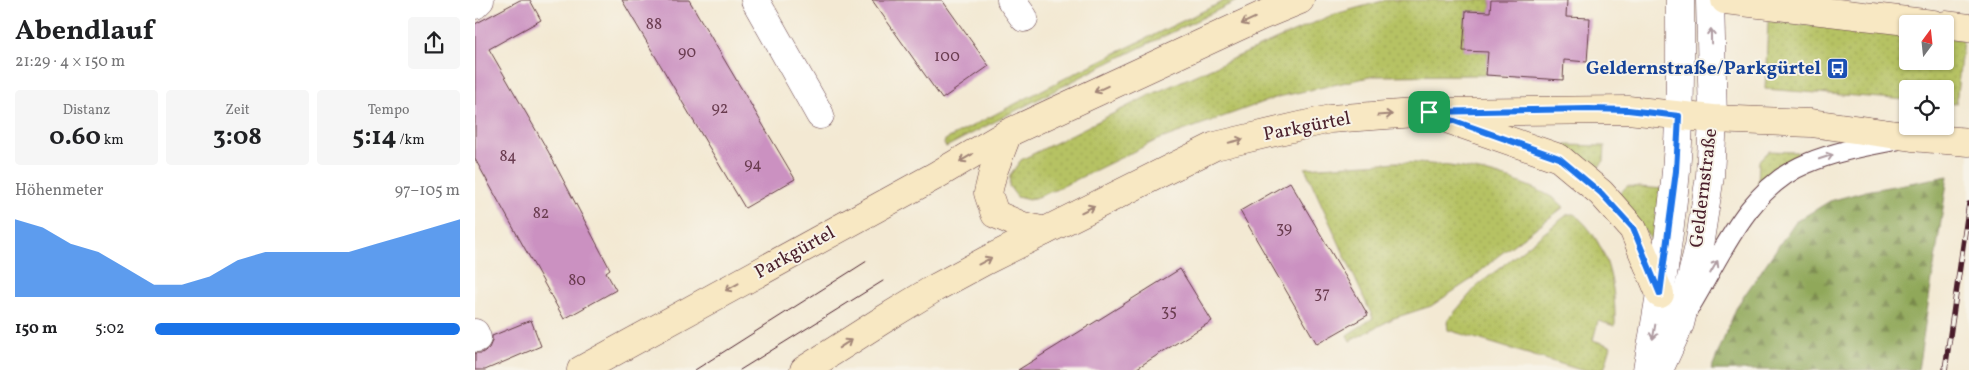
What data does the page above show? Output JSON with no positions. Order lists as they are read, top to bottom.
{
  "streets": {
    "main road": ["Parkgürtel"],
    "street": ["Geldernstraße"]
  },
  "crossings": [
    ["Parkgürtel", "Geldernstraße"]
  ],
  "places": {
    "bus stop": ["Geldernstraße/Parkgürtel"]
  },
  "house_numbers": [
    "88",
    "90",
    "100",
    "92",
    "84",
    "94",
    "82",
    "39",
    "80",
    "37",
    "35"
  ],
  "north": "top",
  "page": {
    "heading": ["Abendlauf", "21:29 · 4 × 150 m"],
    "stats": [
      ["Distanz", "0.60 km"],
      ["Zeit", "3:08"],
      ["Tempo", "5:14 /km"]
    ],
    "chart": ["Höhenmeter", "97–105 m"],
    "list": [
      {
        "name": "150 m",
        "note": "5:02"
      }
    ]
  }
}
